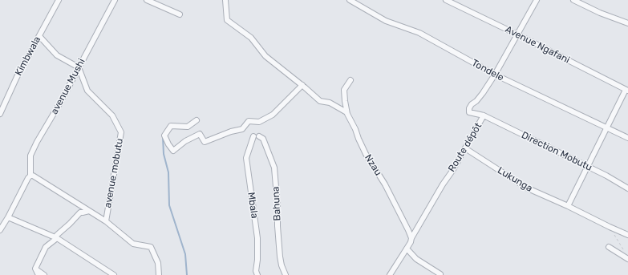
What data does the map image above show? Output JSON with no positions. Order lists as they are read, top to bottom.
{
  "streets": {
    "street": [
      "Avenue Ngafani",
      "Kimbwala",
      "Tondele",
      "avenue Mushi",
      "Route dépôt",
      "Direction Mobutu",
      "Nzau",
      "avenue mobutu",
      "Lukunga",
      "Bahuna",
      "Mbala"
    ]
  },
  "crossings": [
    ["Avenue Ngafani", "Route dépôt"],
    ["Tondele", "Route dépôt"],
    ["avenue Mushi", "avenue mobutu"],
    ["Route dépôt", "Direction Mobutu"],
    ["Route dépôt", "Nzau"],
    ["Route dépôt", "Lukunga"],
    ["Bahuna", "Mbala"]
  ]
}
